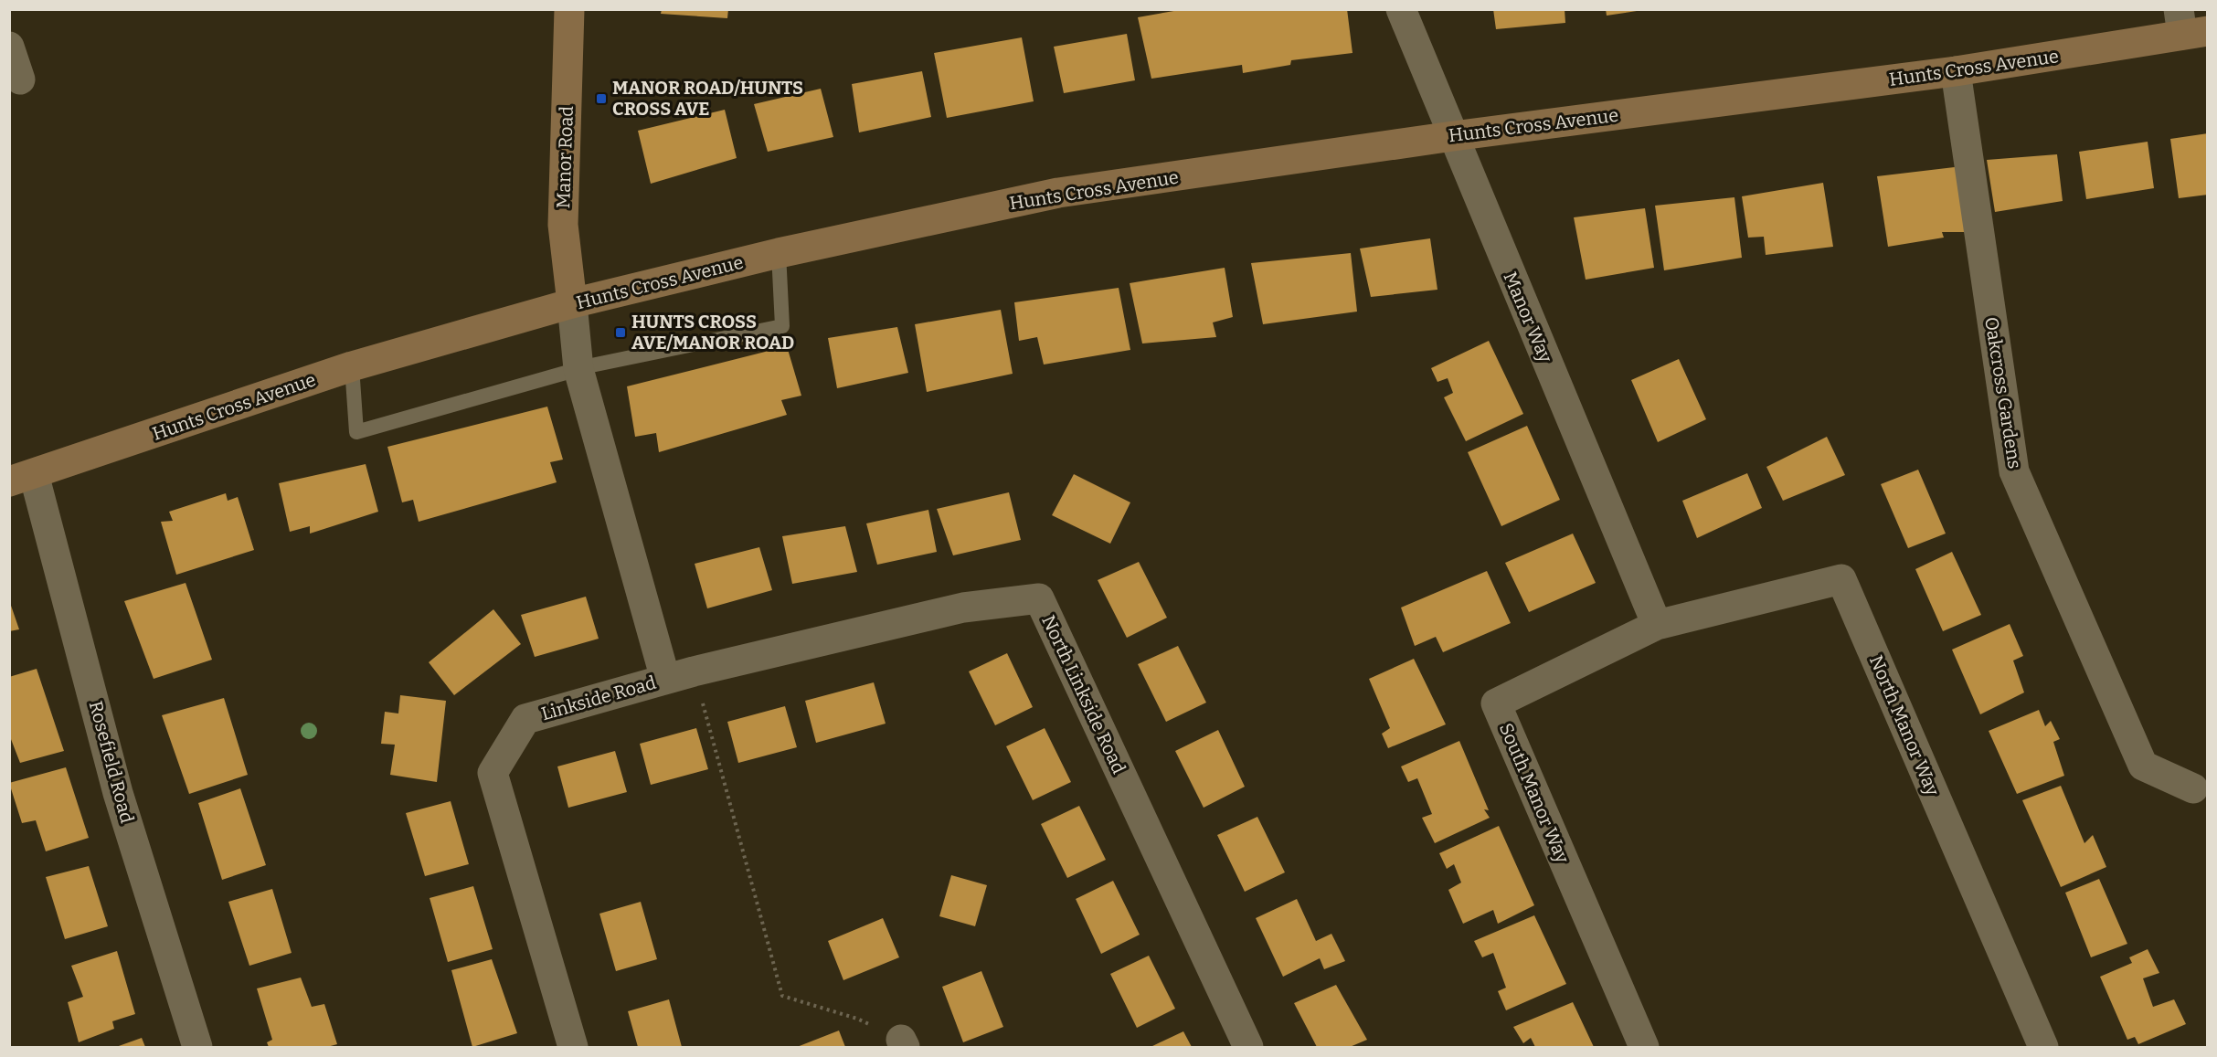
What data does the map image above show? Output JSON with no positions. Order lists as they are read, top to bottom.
{
  "streets": {
    "street": [
      "Hunts Cross Avenue",
      "Manor Road",
      "Manor Way",
      "Oakcross Gardens",
      "North Linkside Road",
      "Linkside Road",
      "North Manor Way",
      "Rosefield Road",
      "South Manor Way"
    ]
  },
  "crossings": [
    ["Hunts Cross Avenue", "Manor Road"],
    ["Hunts Cross Avenue", "Manor Way"],
    ["Hunts Cross Avenue", "Oakcross Gardens"],
    ["Hunts Cross Avenue", "Linkside Road"],
    ["Hunts Cross Avenue", "Rosefield Road"],
    ["Manor Road", "Linkside Road"],
    ["Manor Way", "North Manor Way"],
    ["Manor Way", "South Manor Way"],
    ["North Linkside Road", "Linkside Road"],
    ["North Manor Way", "South Manor Way"]
  ],
  "places": {
    "transit": ["MANOR ROAD/HUNTS CROSS AVE", "HUNTS CROSS AVE/MANOR ROAD"]
  }
}
